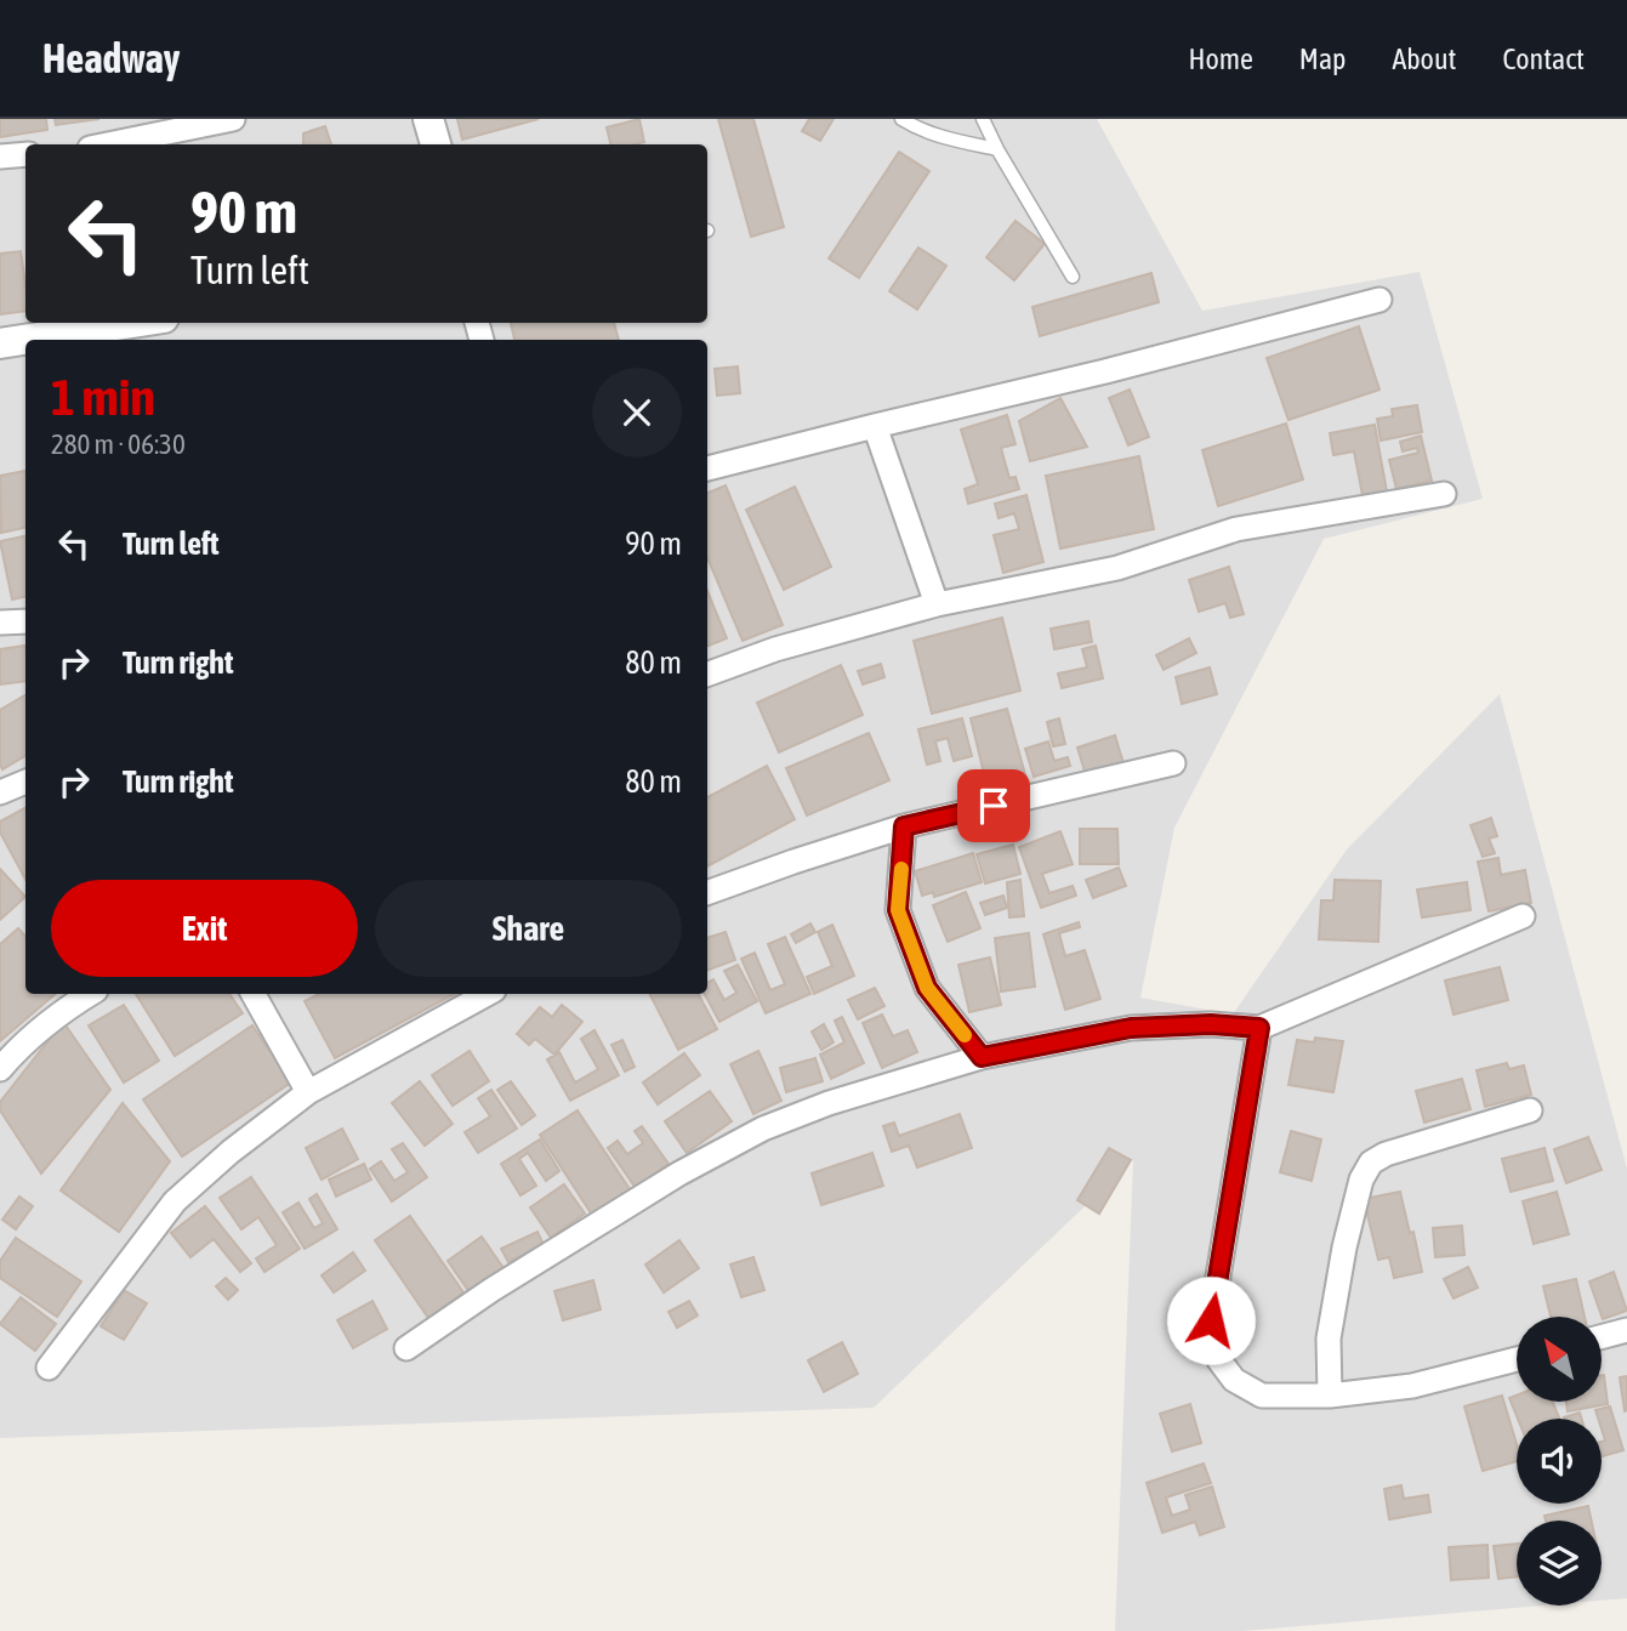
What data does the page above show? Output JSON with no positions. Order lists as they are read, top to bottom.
{
  "north": "top left",
  "page": {
    "header": "Headway",
    "nav": [
      "Home",
      "Map",
      "About",
      "Contact"
    ],
    "turn": ["90 m", "Turn left"],
    "heading": ["1 min", "280 m · 06:30"],
    "list": [
      {
        "name": "Turn left",
        "value": "90 m"
      },
      {
        "name": "Turn right",
        "value": "80 m"
      },
      {
        "name": "Turn right",
        "value": "80 m"
      }
    ],
    "buttons": ["Exit", "Share"]
  }
}
